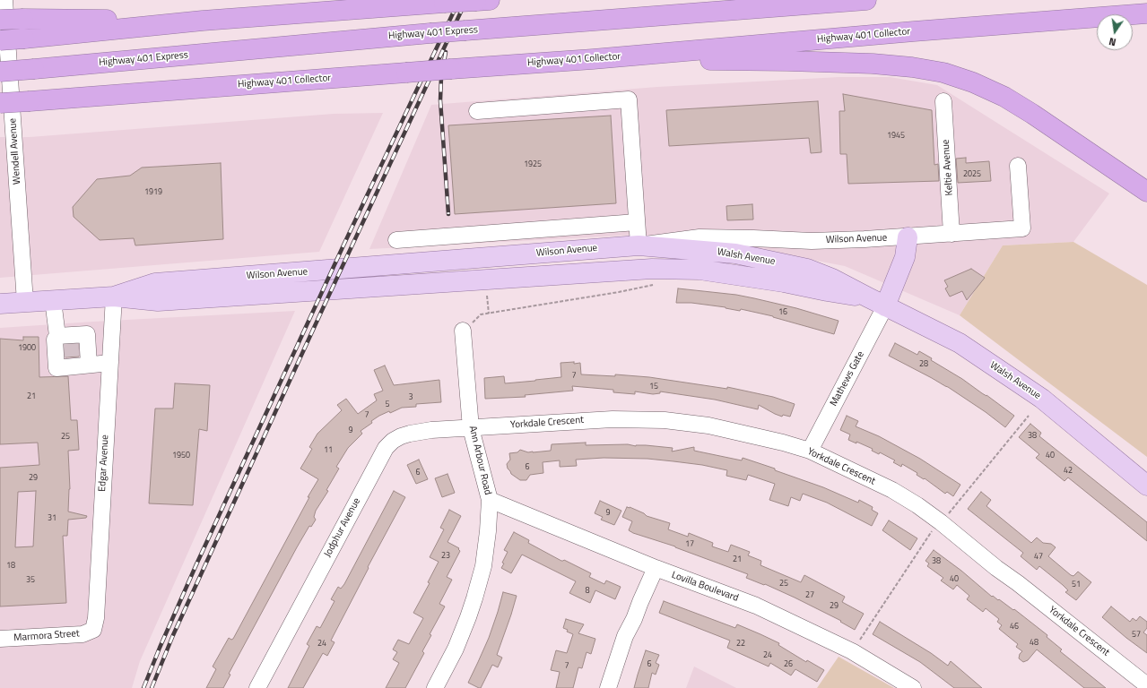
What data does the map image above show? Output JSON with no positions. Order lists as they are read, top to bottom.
{
  "streets": {
    "highway": ["Highway 401 Express", "Highway 401 Collector"],
    "main road": ["Wilson Avenue", "Walsh Avenue"],
    "street": [
      "Wendell Avenue",
      "Keltie Avenue",
      "Mathews Gate",
      "Yorkdale Crescent",
      "Ann Arbour Road",
      "Edgar Avenue",
      "Jodphur Avenue",
      "Lovilla Boulevard",
      "Marmora Street"
    ]
  },
  "crossings": [
    ["Wendell Avenue", "Wilson Avenue"],
    ["Keltie Avenue", "Wilson Avenue"],
    ["Wilson Avenue", "Walsh Avenue"],
    ["Wilson Avenue", "Edgar Avenue"],
    ["Walsh Avenue", "Mathews Gate"],
    ["Mathews Gate", "Yorkdale Crescent"],
    ["Yorkdale Crescent", "Ann Arbour Road"],
    ["Yorkdale Crescent", "Jodphur Avenue"],
    ["Ann Arbour Road", "Jodphur Avenue"],
    ["Ann Arbour Road", "Lovilla Boulevard"],
    ["Edgar Avenue", "Marmora Street"]
  ],
  "house_numbers": [
    "1945",
    "1925",
    "2025",
    "1919",
    "16",
    "1900",
    "28",
    "7",
    "15",
    "21",
    "3",
    "5",
    "7",
    "9",
    "38",
    "25",
    "11",
    "1950",
    "40",
    "6",
    "42",
    "6",
    "29",
    "9",
    "31",
    "17",
    "23",
    "47",
    "21",
    "38",
    "18",
    "40",
    "35",
    "25",
    "51",
    "8",
    "27",
    "29",
    "46",
    "57",
    "48",
    "24",
    "22",
    "24",
    "6",
    "26",
    "7"
  ],
  "north": "bottom"
}
